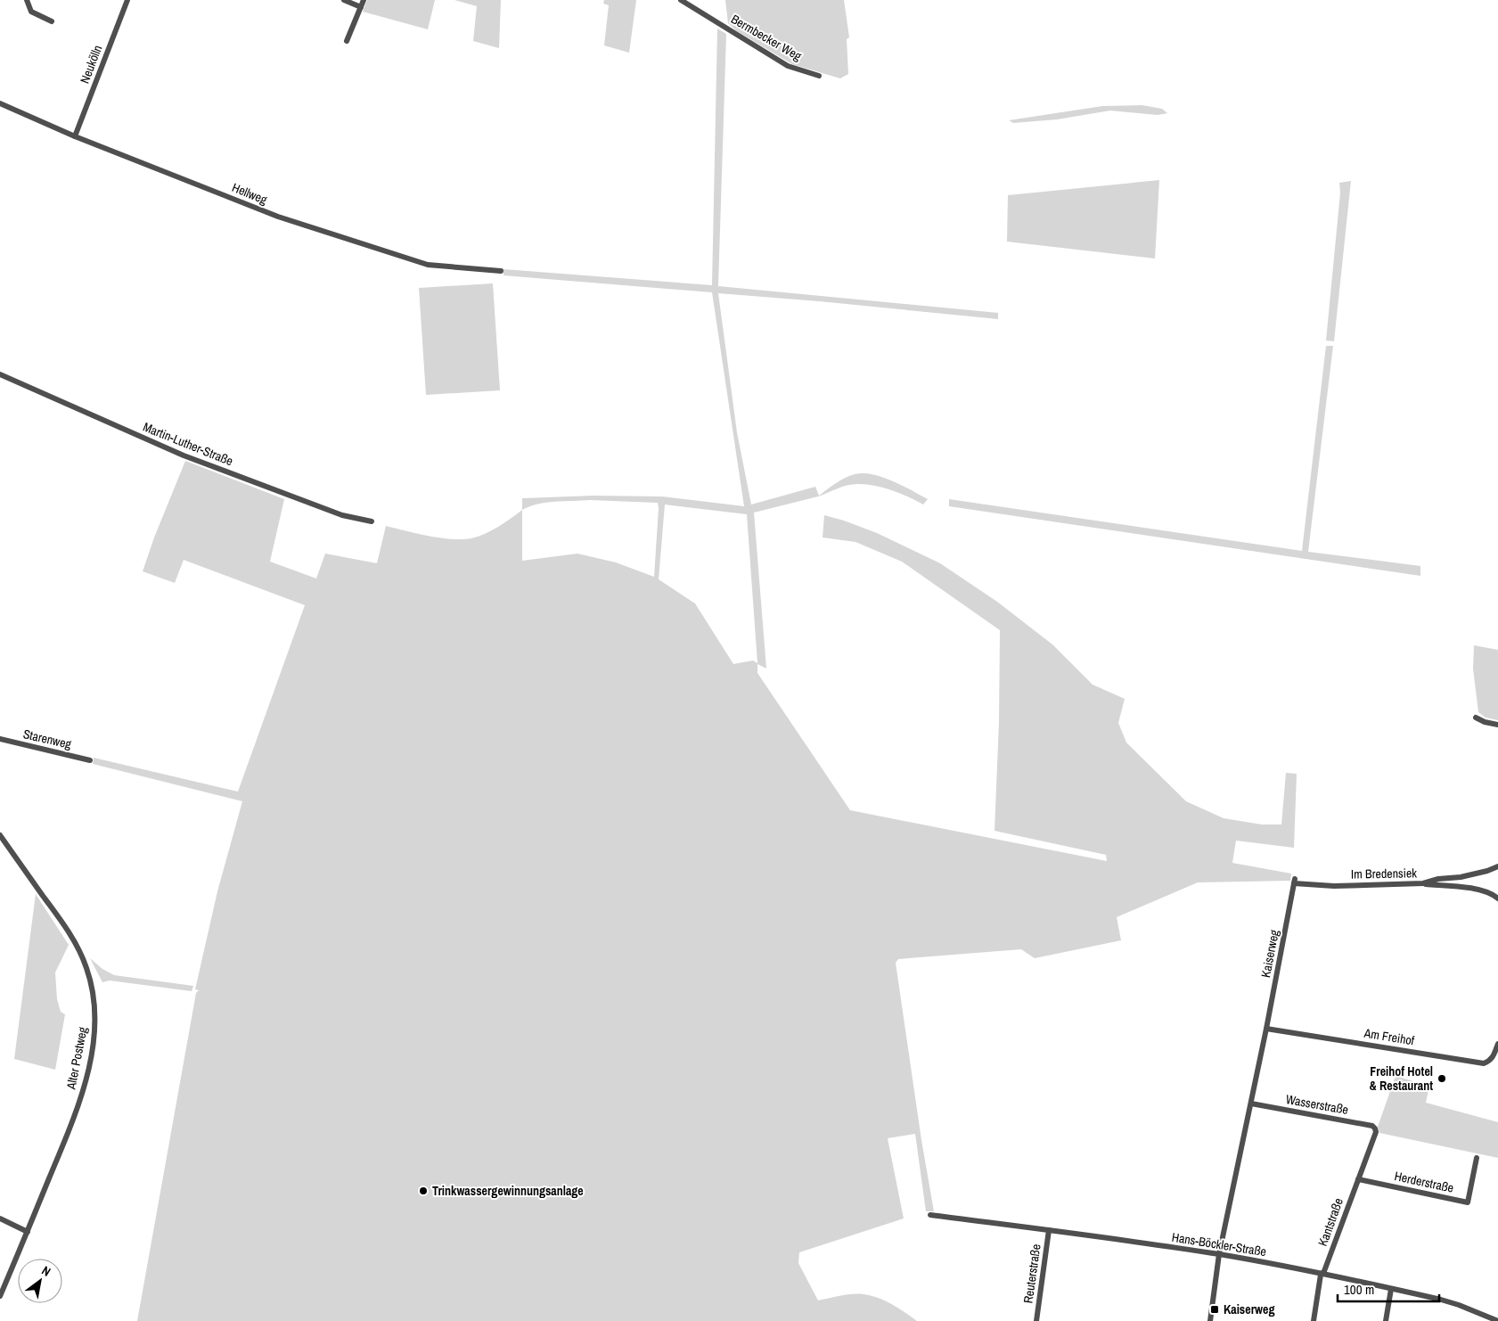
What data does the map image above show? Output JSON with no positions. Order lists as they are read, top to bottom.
{
  "streets": {
    "street": [
      "Bermbecker Weg",
      "Neukölln",
      "Hellweg",
      "Martin-Luther-Straße",
      "Starenweg",
      "Im Bredensiek",
      "Kaiserweg",
      "Am Freihof",
      "Alter Postweg",
      "Wasserstraße",
      "Herderstraße",
      "Kantstraße",
      "Hans-Böckler-Straße",
      "Reuterstraße"
    ]
  },
  "crossings": [
    ["Neukölln", "Hellweg"],
    ["Im Bredensiek", "Kaiserweg"],
    ["Kaiserweg", "Am Freihof"],
    ["Kaiserweg", "Wasserstraße"],
    ["Kaiserweg", "Hans-Böckler-Straße"],
    ["Wasserstraße", "Kantstraße"],
    ["Herderstraße", "Kantstraße"],
    ["Kantstraße", "Hans-Böckler-Straße"],
    ["Hans-Böckler-Straße", "Reuterstraße"]
  ],
  "places": {
    "other": ["Freihof Hotel & Restaurant", "Trinkwassergewinnungsanlage"],
    "transit": ["Kaiserweg"]
  },
  "scale_bar": "100 m",
  "north": "top right"
}
